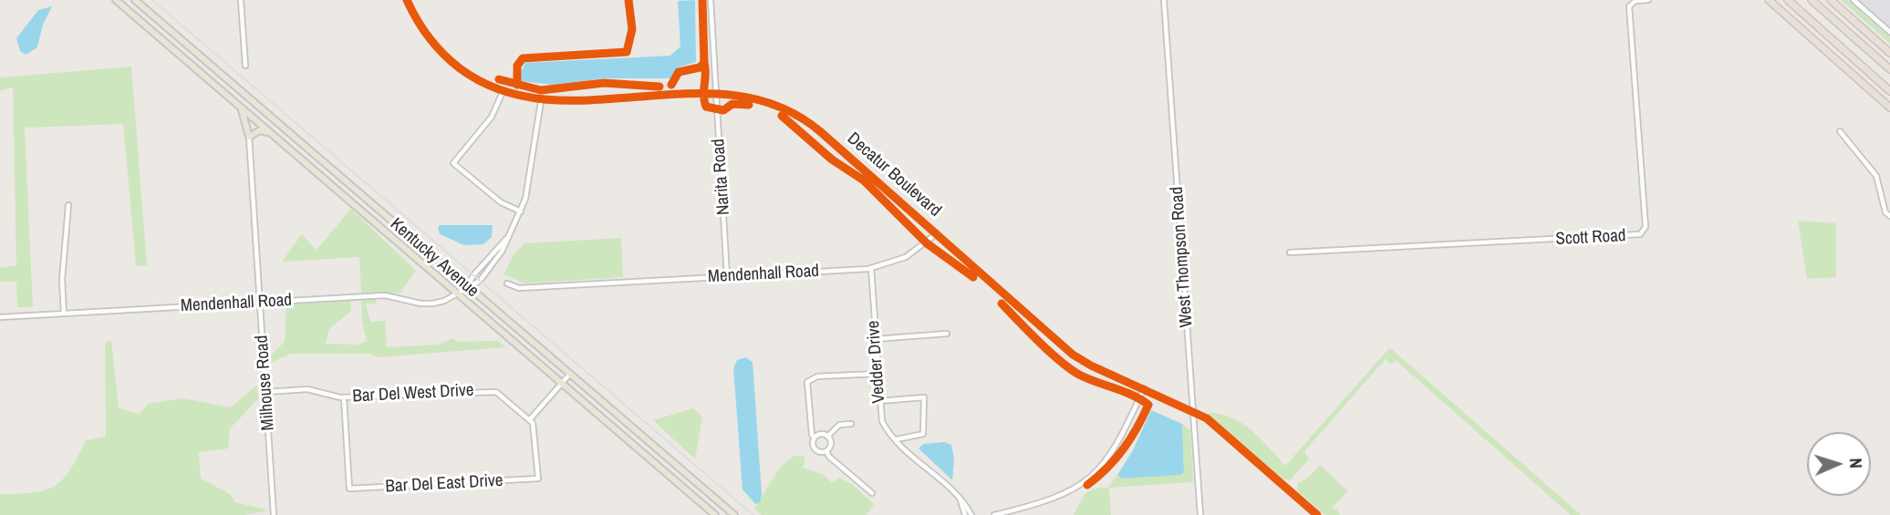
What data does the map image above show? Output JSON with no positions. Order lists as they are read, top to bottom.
{
  "streets": {
    "main road": ["Kentucky Avenue"],
    "street": [
      "Decatur Boulevard",
      "Narita Road",
      "Scott Road",
      "West Thompson Road",
      "Mendenhall Road",
      "Vedder Drive",
      "Milhouse Road",
      "Bar Del West Drive",
      "Bar Del East Drive"
    ]
  },
  "crossings": [
    ["Decatur Boulevard", "Narita Road"],
    ["Decatur Boulevard", "West Thompson Road"],
    ["Decatur Boulevard", "Mendenhall Road"],
    ["Narita Road", "Mendenhall Road"],
    ["Kentucky Avenue", "Mendenhall Road"],
    ["Mendenhall Road", "Vedder Drive"],
    ["Mendenhall Road", "Milhouse Road"],
    ["Milhouse Road", "Bar Del West Drive"],
    ["Bar Del West Drive", "Bar Del East Drive"]
  ],
  "north": "right"
}
